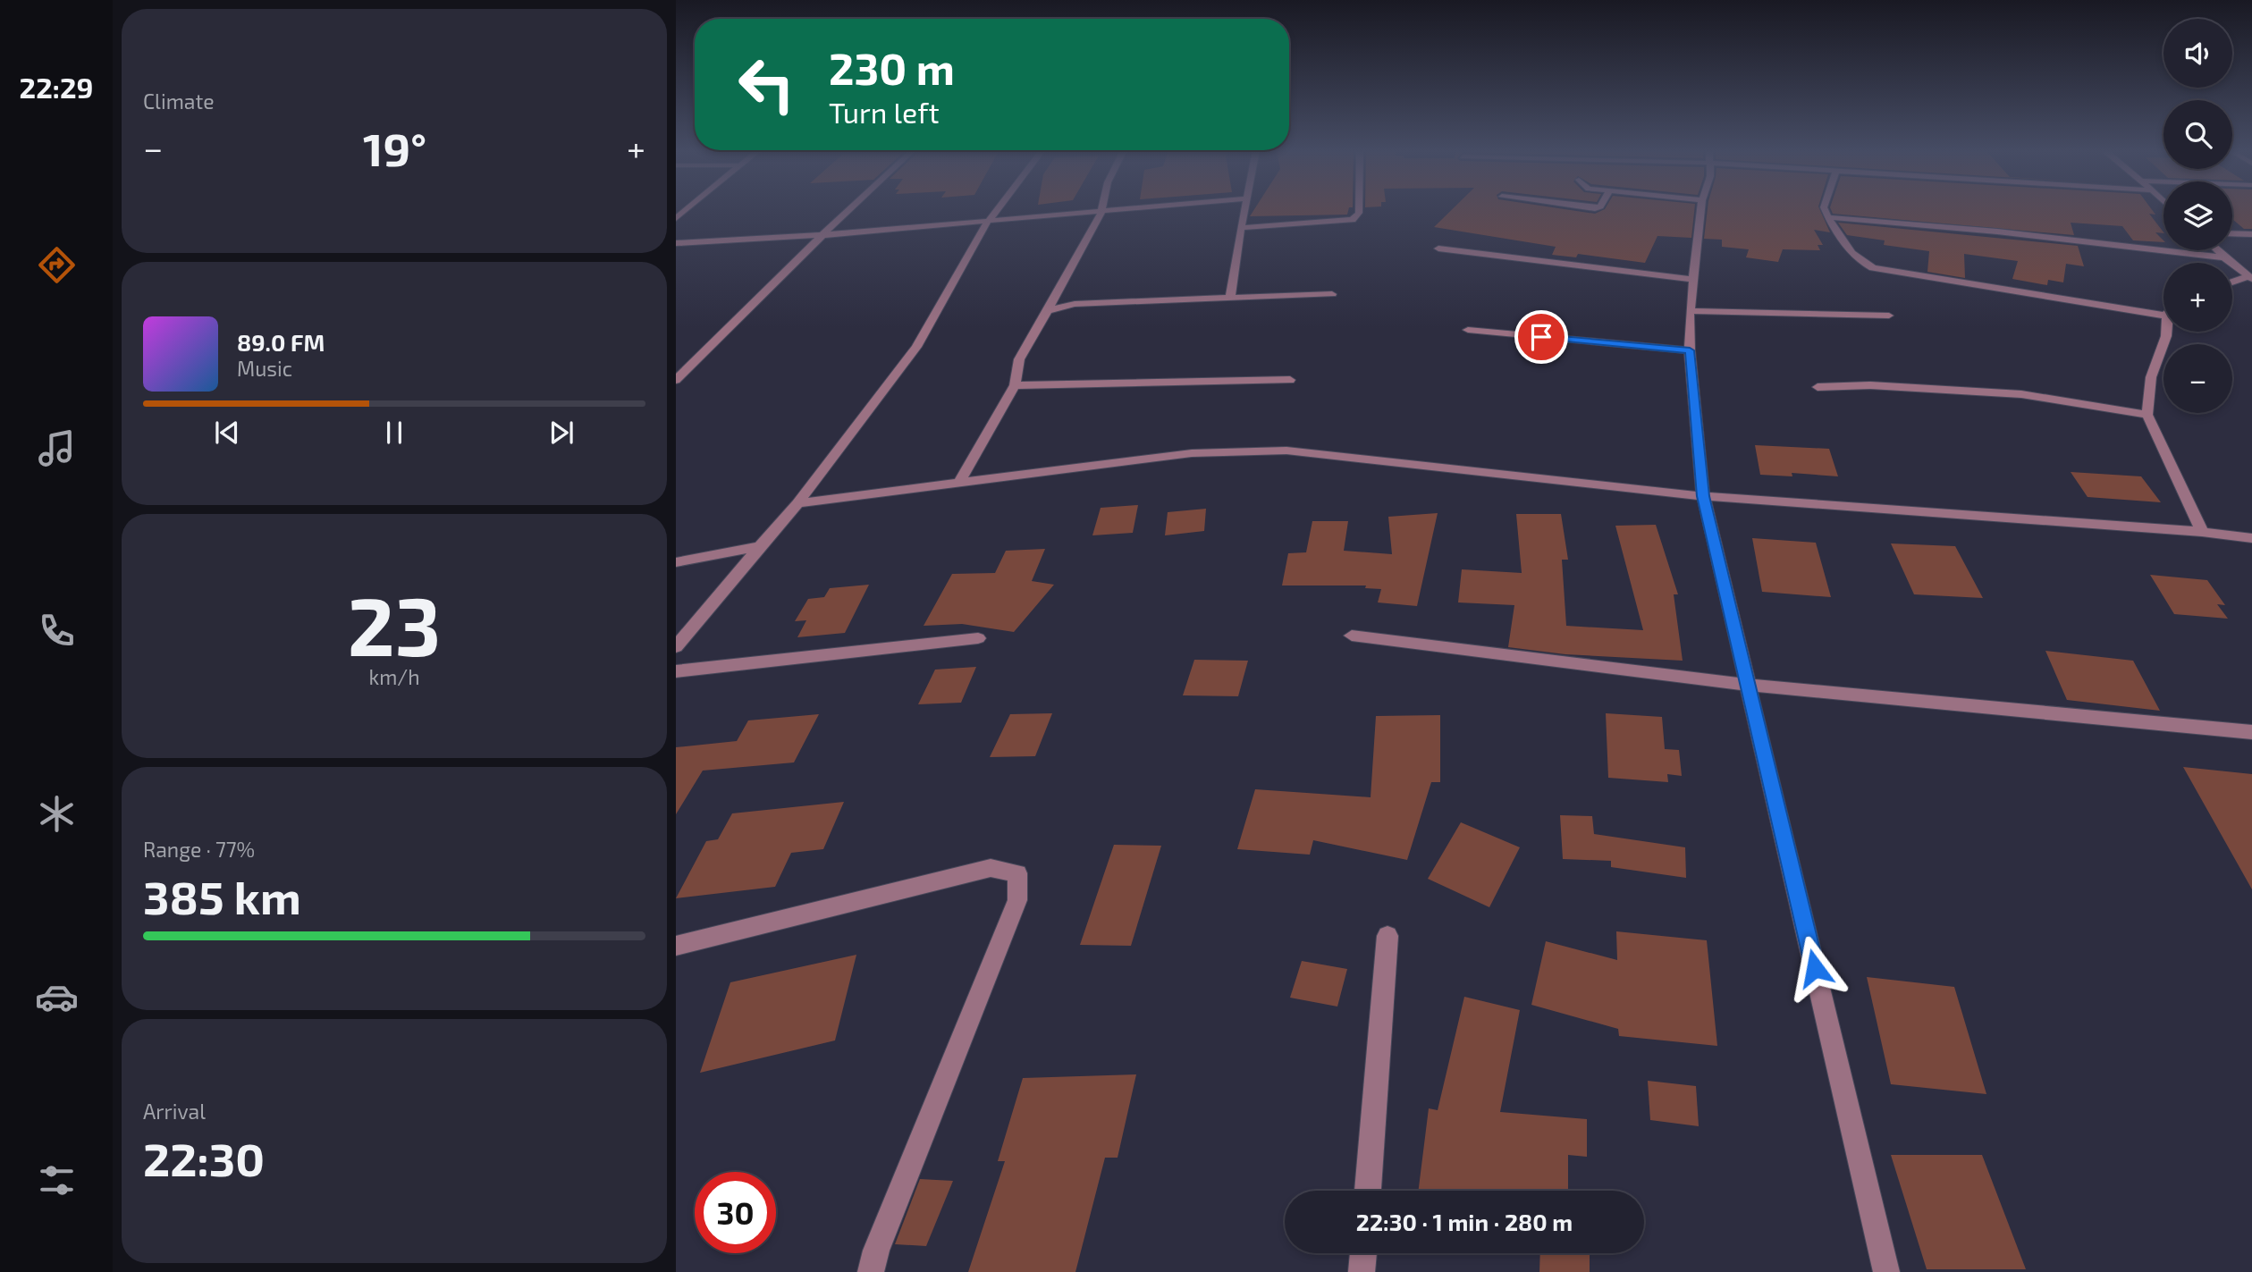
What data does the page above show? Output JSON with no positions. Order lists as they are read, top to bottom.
{
  "page": {
    "tabs": "22:29",
    "tile": [
      "Climate",
      ["23", "km/h"],
      ["Range · 77%", "385 km"],
      ["Arrival", "22:30"]
    ],
    "map_buttons": ["+", "−"],
    "turn": ["230 m", "Turn left"],
    "heat": ["−", "19°", "+"],
    "song": ["89.0 FM", "Music"],
    "limit": "30",
    "trip": "22:30 · 1 min · 280 m"
  }
}
